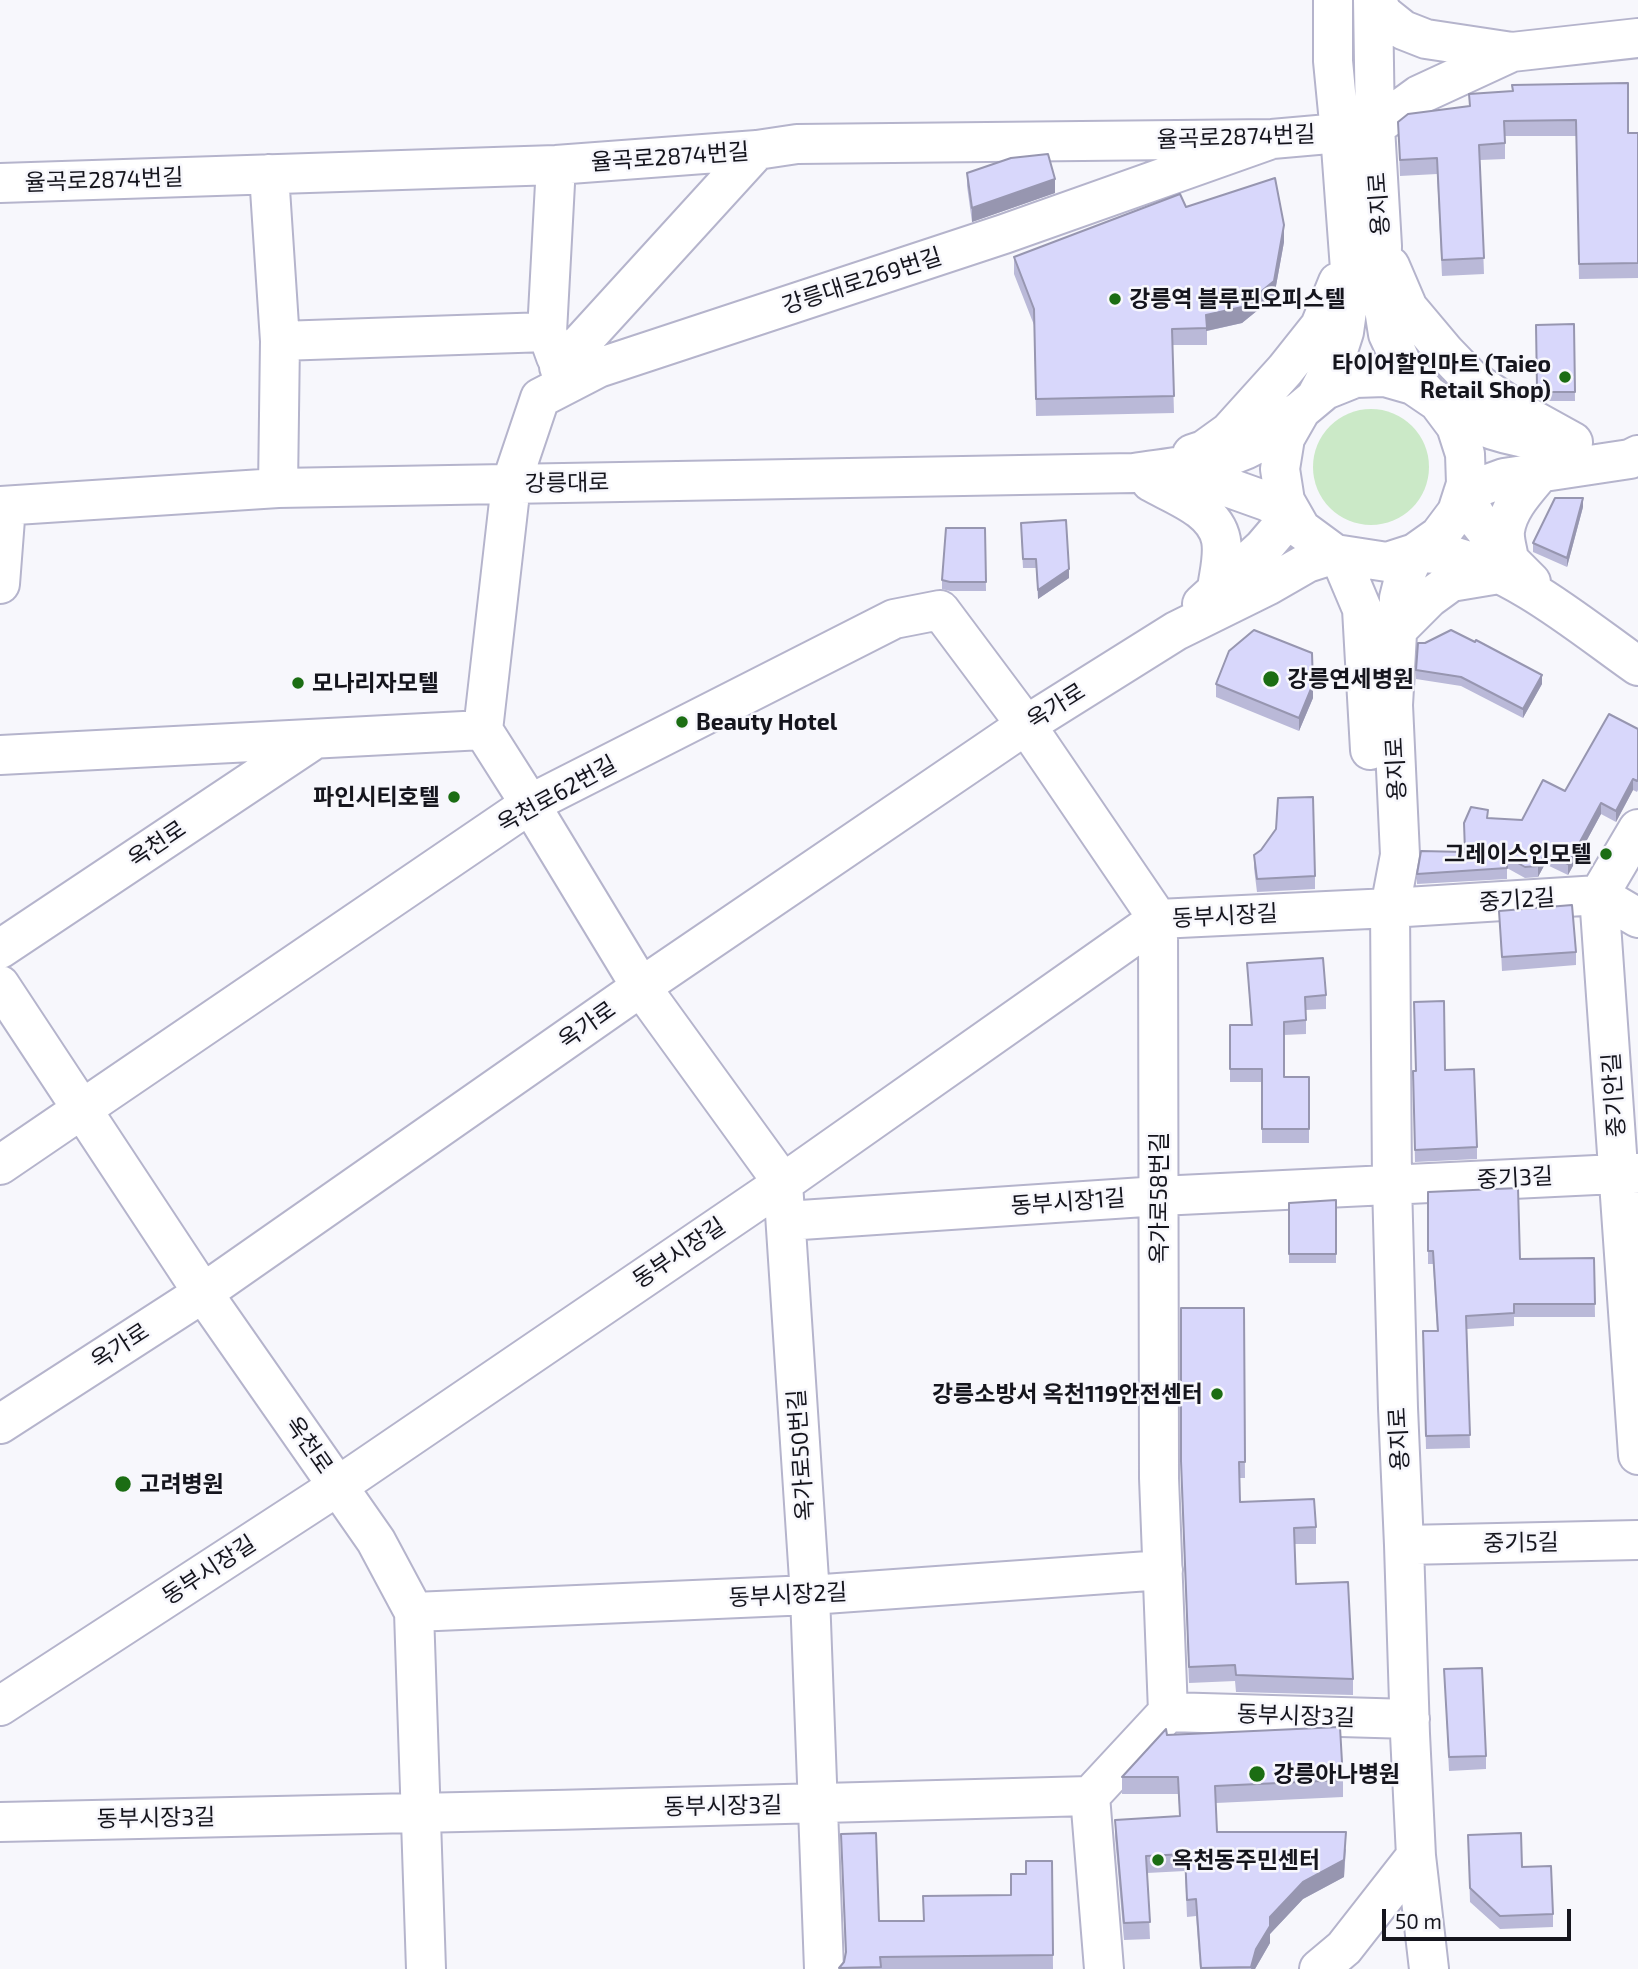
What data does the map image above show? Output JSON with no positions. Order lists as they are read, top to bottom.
{
  "streets": {
    "street": [
      "율곡로2874번길",
      "용지로",
      "강릉대로269번길",
      "강릉대로",
      "옥가로",
      "옥천로62번길",
      "옥천로",
      "중기2길",
      "동부시장길",
      "중기안길",
      "중기3길",
      "옥가로58번길",
      "동부시장1길",
      "옥가로50번길",
      "중기5길",
      "동부시장2길",
      "동부시장3길"
    ]
  },
  "crossings": [
    ["율곡로2874번길", "용지로"],
    ["율곡로2874번길", "강릉대로269번길"],
    ["용지로", "중기2길"],
    ["용지로", "동부시장길"],
    ["용지로", "중기3길"],
    ["용지로", "동부시장1길"],
    ["용지로", "중기5길"],
    ["용지로", "동부시장3길"],
    ["옥가로", "옥천로62번길"],
    ["옥가로", "옥천로"],
    ["옥천로62번길", "옥천로"],
    ["옥천로", "동부시장길"],
    ["옥천로", "동부시장2길"],
    ["옥천로", "동부시장3길"],
    ["중기2길", "동부시장길"],
    ["중기2길", "중기안길"],
    ["동부시장길", "옥가로58번길"],
    ["동부시장길", "옥가로50번길"],
    ["중기안길", "중기3길"],
    ["중기3길", "동부시장1길"],
    ["옥가로58번길", "동부시장1길"],
    ["옥가로58번길", "동부시장2길"],
    ["옥가로58번길", "동부시장3길"],
    ["동부시장1길", "옥가로50번길"],
    ["옥가로50번길", "동부시장2길"],
    ["옥가로50번길", "동부시장3길"]
  ],
  "places": [
    "강릉역 블루핀오피스텔",
    "타이어할인마트 (Taieo Retail Shop)",
    "강릉연세병원",
    "모나리자모텔",
    "Beauty Hotel",
    "파인시티호텔",
    "그레이스인모텔",
    "강릉소방서 옥천119안전센터",
    "고려병원",
    "강릉아나병원",
    "옥천동주민센터"
  ],
  "scale_bar": "50 m"
}
